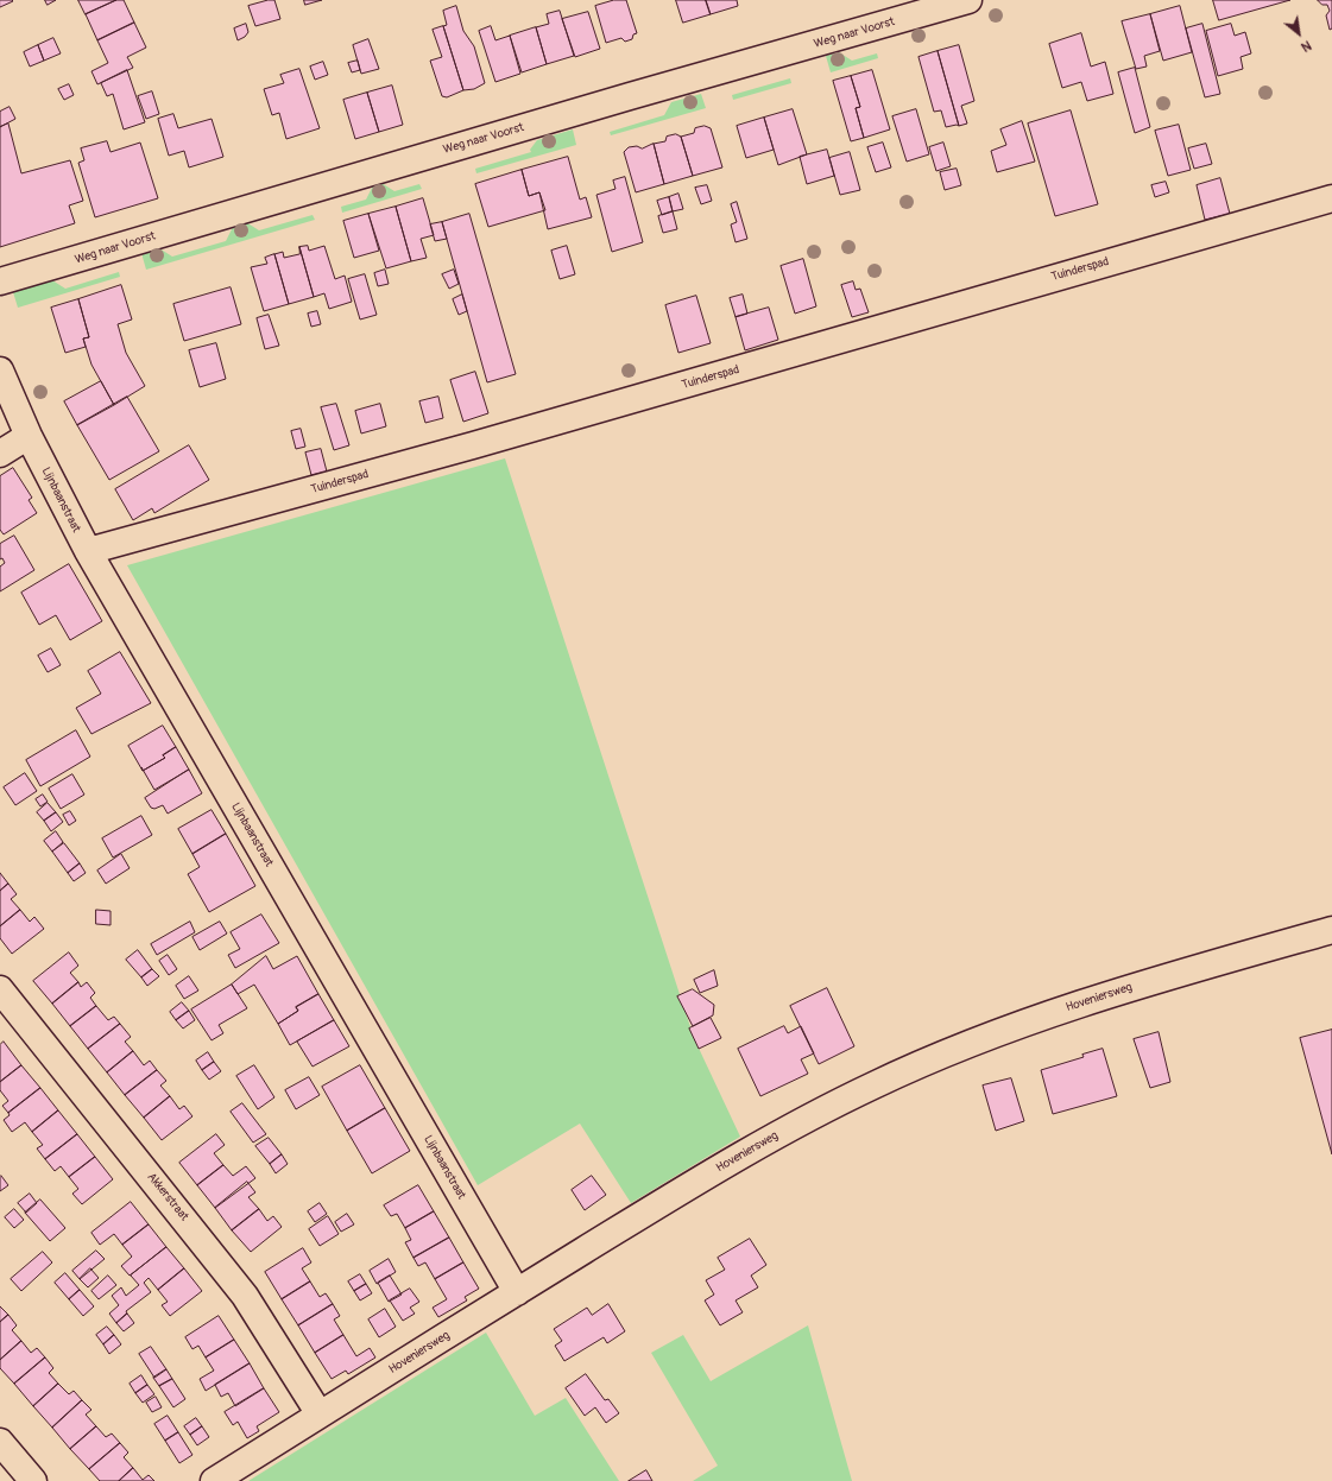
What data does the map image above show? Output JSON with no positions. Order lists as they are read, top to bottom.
{
  "streets": {
    "street": [
      "Weg naar Voorst",
      "Tuinderspad",
      "Lijnbaanstraat",
      "Hoveniersweg",
      "Akkerstraat"
    ]
  },
  "crossings": [
    ["Tuinderspad", "Lijnbaanstraat"],
    ["Lijnbaanstraat", "Hoveniersweg"],
    ["Hoveniersweg", "Akkerstraat"]
  ],
  "north": "bottom right"
}
